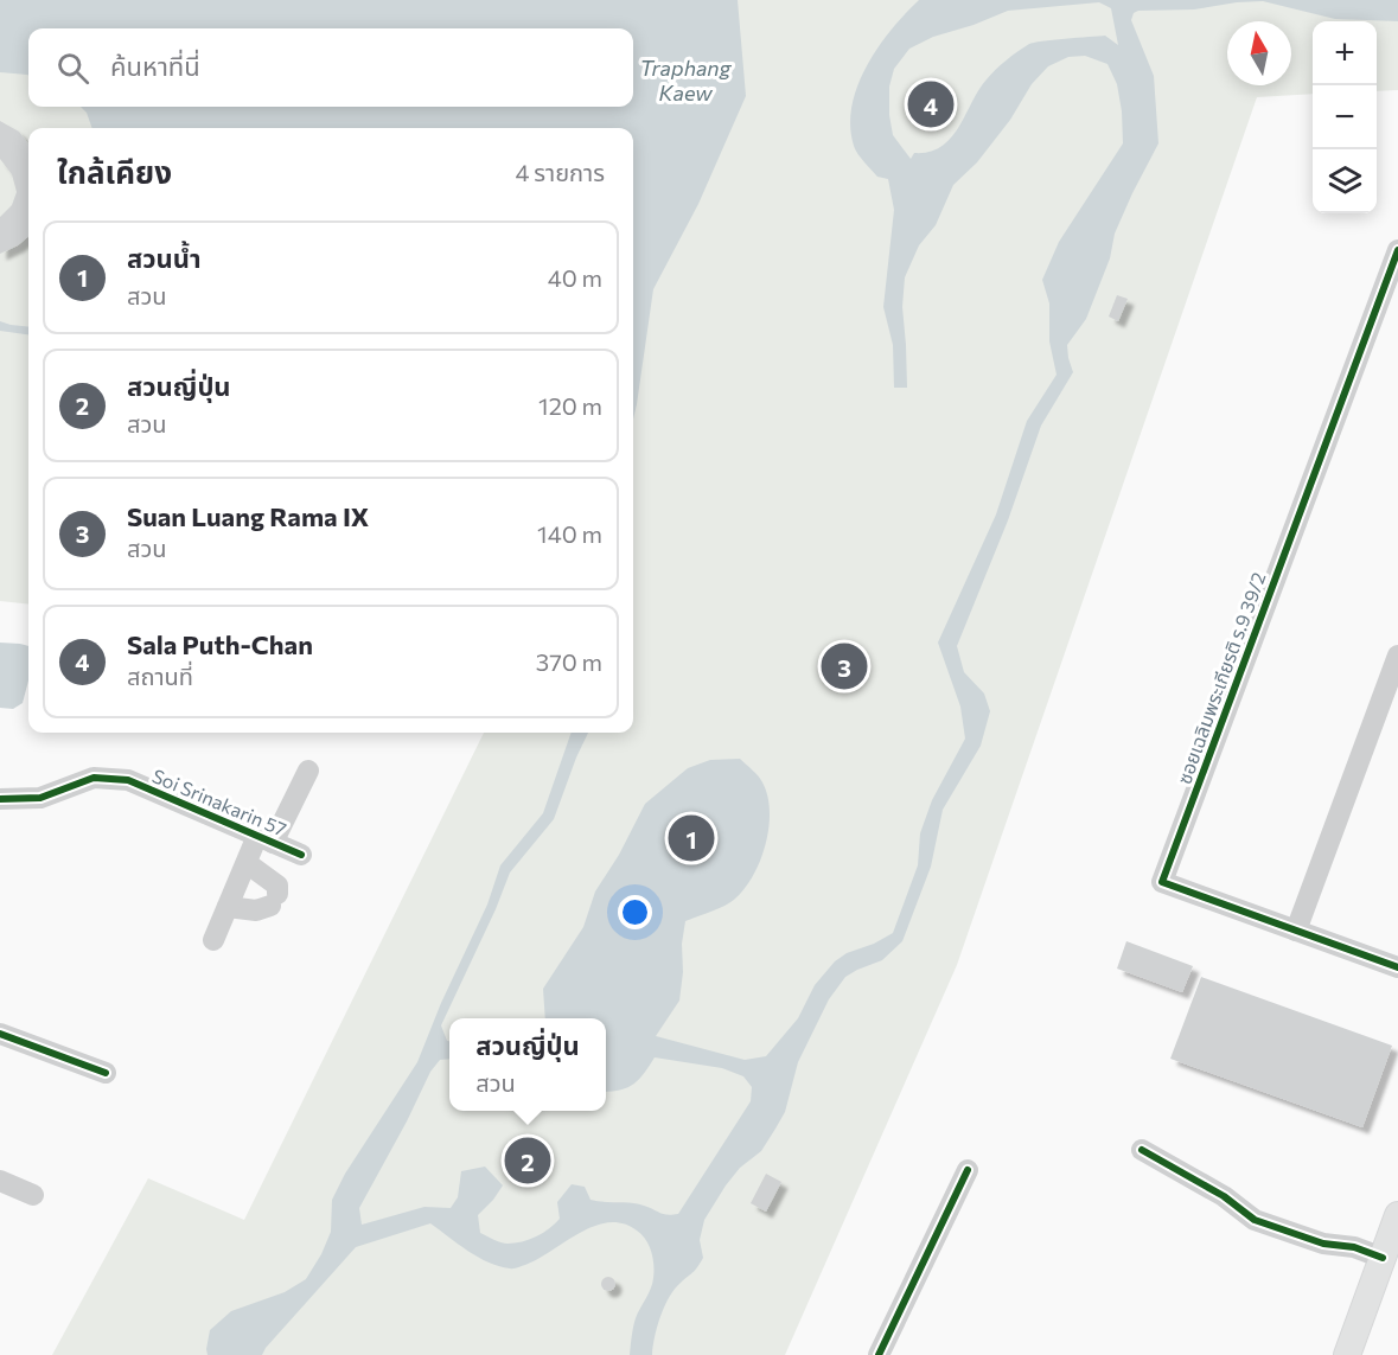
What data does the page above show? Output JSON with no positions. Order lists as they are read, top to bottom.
{
  "streets": {
    "street": ["ซอยเฉลิมพระเกียรติ ร.9 39/2", "Soi Srinakarin 57"]
  },
  "water": ["Traphang Kaew"],
  "north": "top",
  "page": {
    "map_buttons": ["+", "−"],
    "search": "ค้นหาที่นี่",
    "pins": [
      "4",
      "3",
      "1",
      "2"
    ],
    "heading": ["ใกล้เคียง", "4 รายการ"],
    "list": [
      {
        "mark": "1",
        "name": "สวนน้ำ",
        "note": "สวน",
        "value": "40 m"
      },
      {
        "mark": "2",
        "name": "สวนญี่ปุ่น",
        "note": "สวน",
        "value": "120 m"
      },
      {
        "mark": "3",
        "name": "Suan Luang Rama IX",
        "note": "สวน",
        "value": "140 m"
      },
      {
        "mark": "4",
        "name": "Sala Puth-Chan",
        "note": "สถานที่",
        "value": "370 m"
      }
    ],
    "popup": ["สวนญี่ปุ่น", "สวน"]
  }
}
